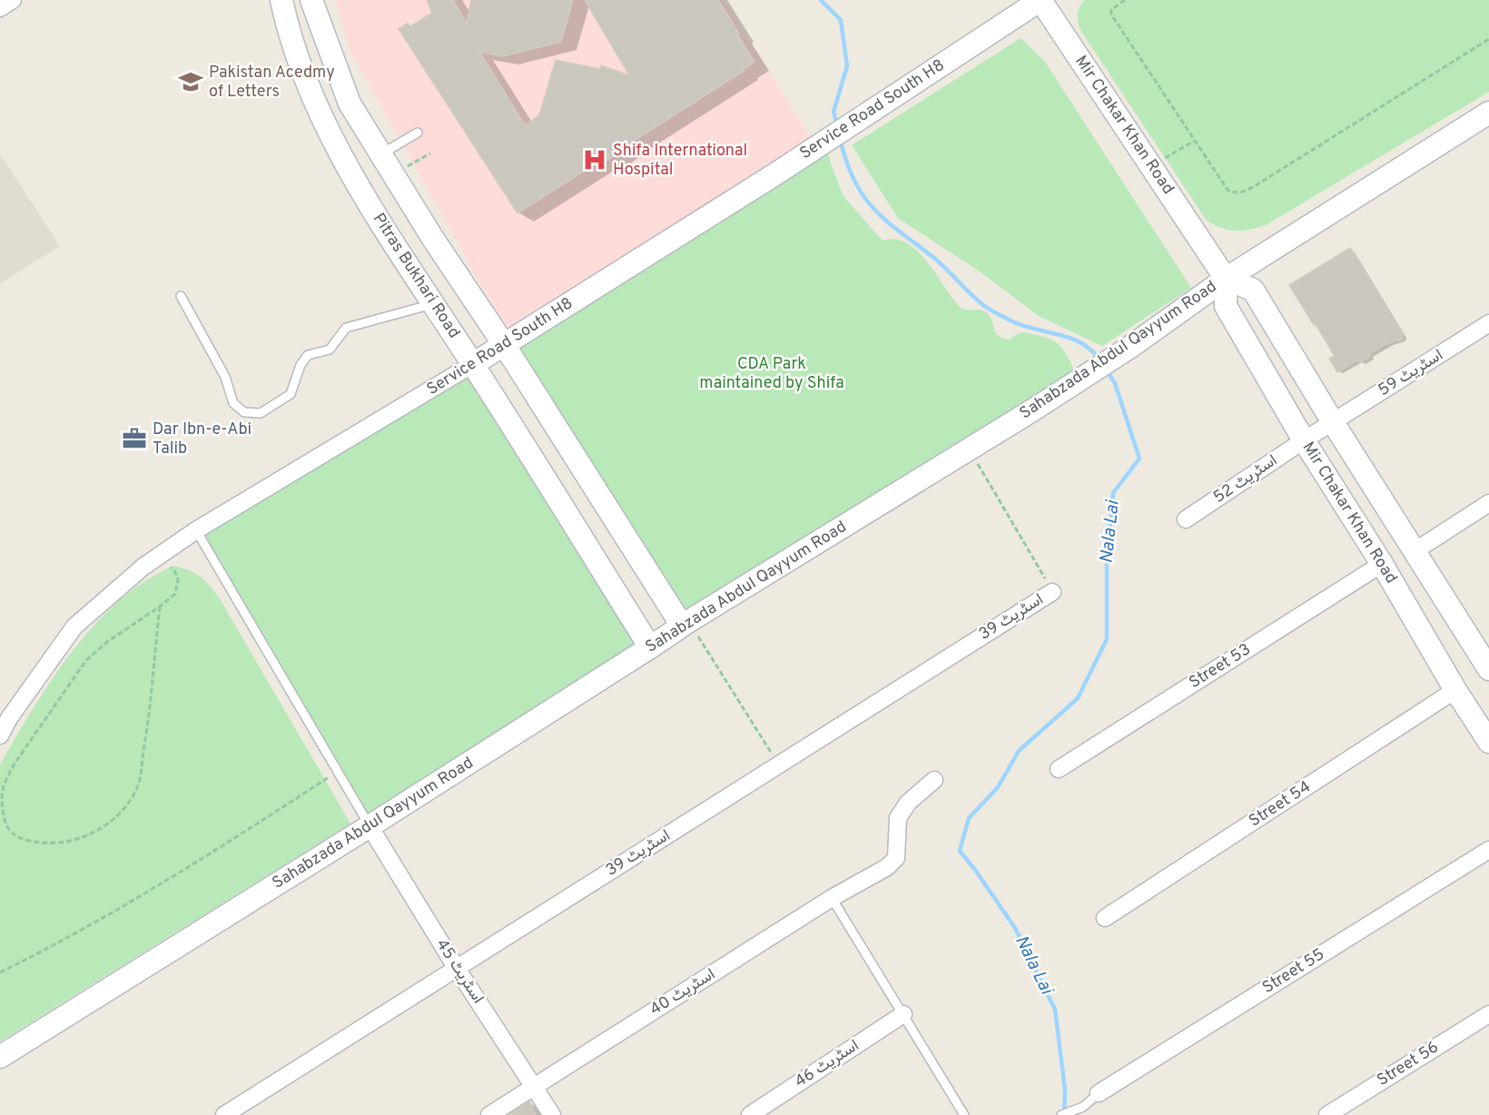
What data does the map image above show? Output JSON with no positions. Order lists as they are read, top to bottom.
{
  "streets": {
    "street": [
      "Service Road South H8",
      "Mir Chakar Khan Road",
      "Pitras Bukhari Road",
      "Sahabzada Abdul Qayyum Road",
      "اسٹریٹ 59",
      "اسٹریٹ 52",
      "اسٹریٹ 39",
      "Street 53",
      "Street 54",
      "اسٹریٹ 45",
      "Street 55",
      "اسٹریٹ 40",
      "اسٹریٹ 46",
      "Street 56"
    ]
  },
  "crossings": [
    ["Service Road South H8", "Mir Chakar Khan Road"],
    ["Service Road South H8", "Pitras Bukhari Road"],
    ["Mir Chakar Khan Road", "Sahabzada Abdul Qayyum Road"],
    ["Mir Chakar Khan Road", "اسٹریٹ 52"],
    ["Mir Chakar Khan Road", "Street 53"],
    ["Mir Chakar Khan Road", "Street 54"],
    ["Pitras Bukhari Road", "Sahabzada Abdul Qayyum Road"],
    ["Sahabzada Abdul Qayyum Road", "اسٹریٹ 45"],
    ["اسٹریٹ 59", "اسٹریٹ 52"],
    ["اسٹریٹ 39", "اسٹریٹ 45"],
    ["اسٹریٹ 45", "اسٹریٹ 40"]
  ],
  "water": ["Nala Lai"],
  "parks": ["CDA Park maintained by Shifa"],
  "places": {
    "school or university": ["Pakistan Acedmy of Letters"],
    "hospital": ["Shifa International Hospital"],
    "office": ["Dar Ibn-e-Abi Talib"]
  }
}
